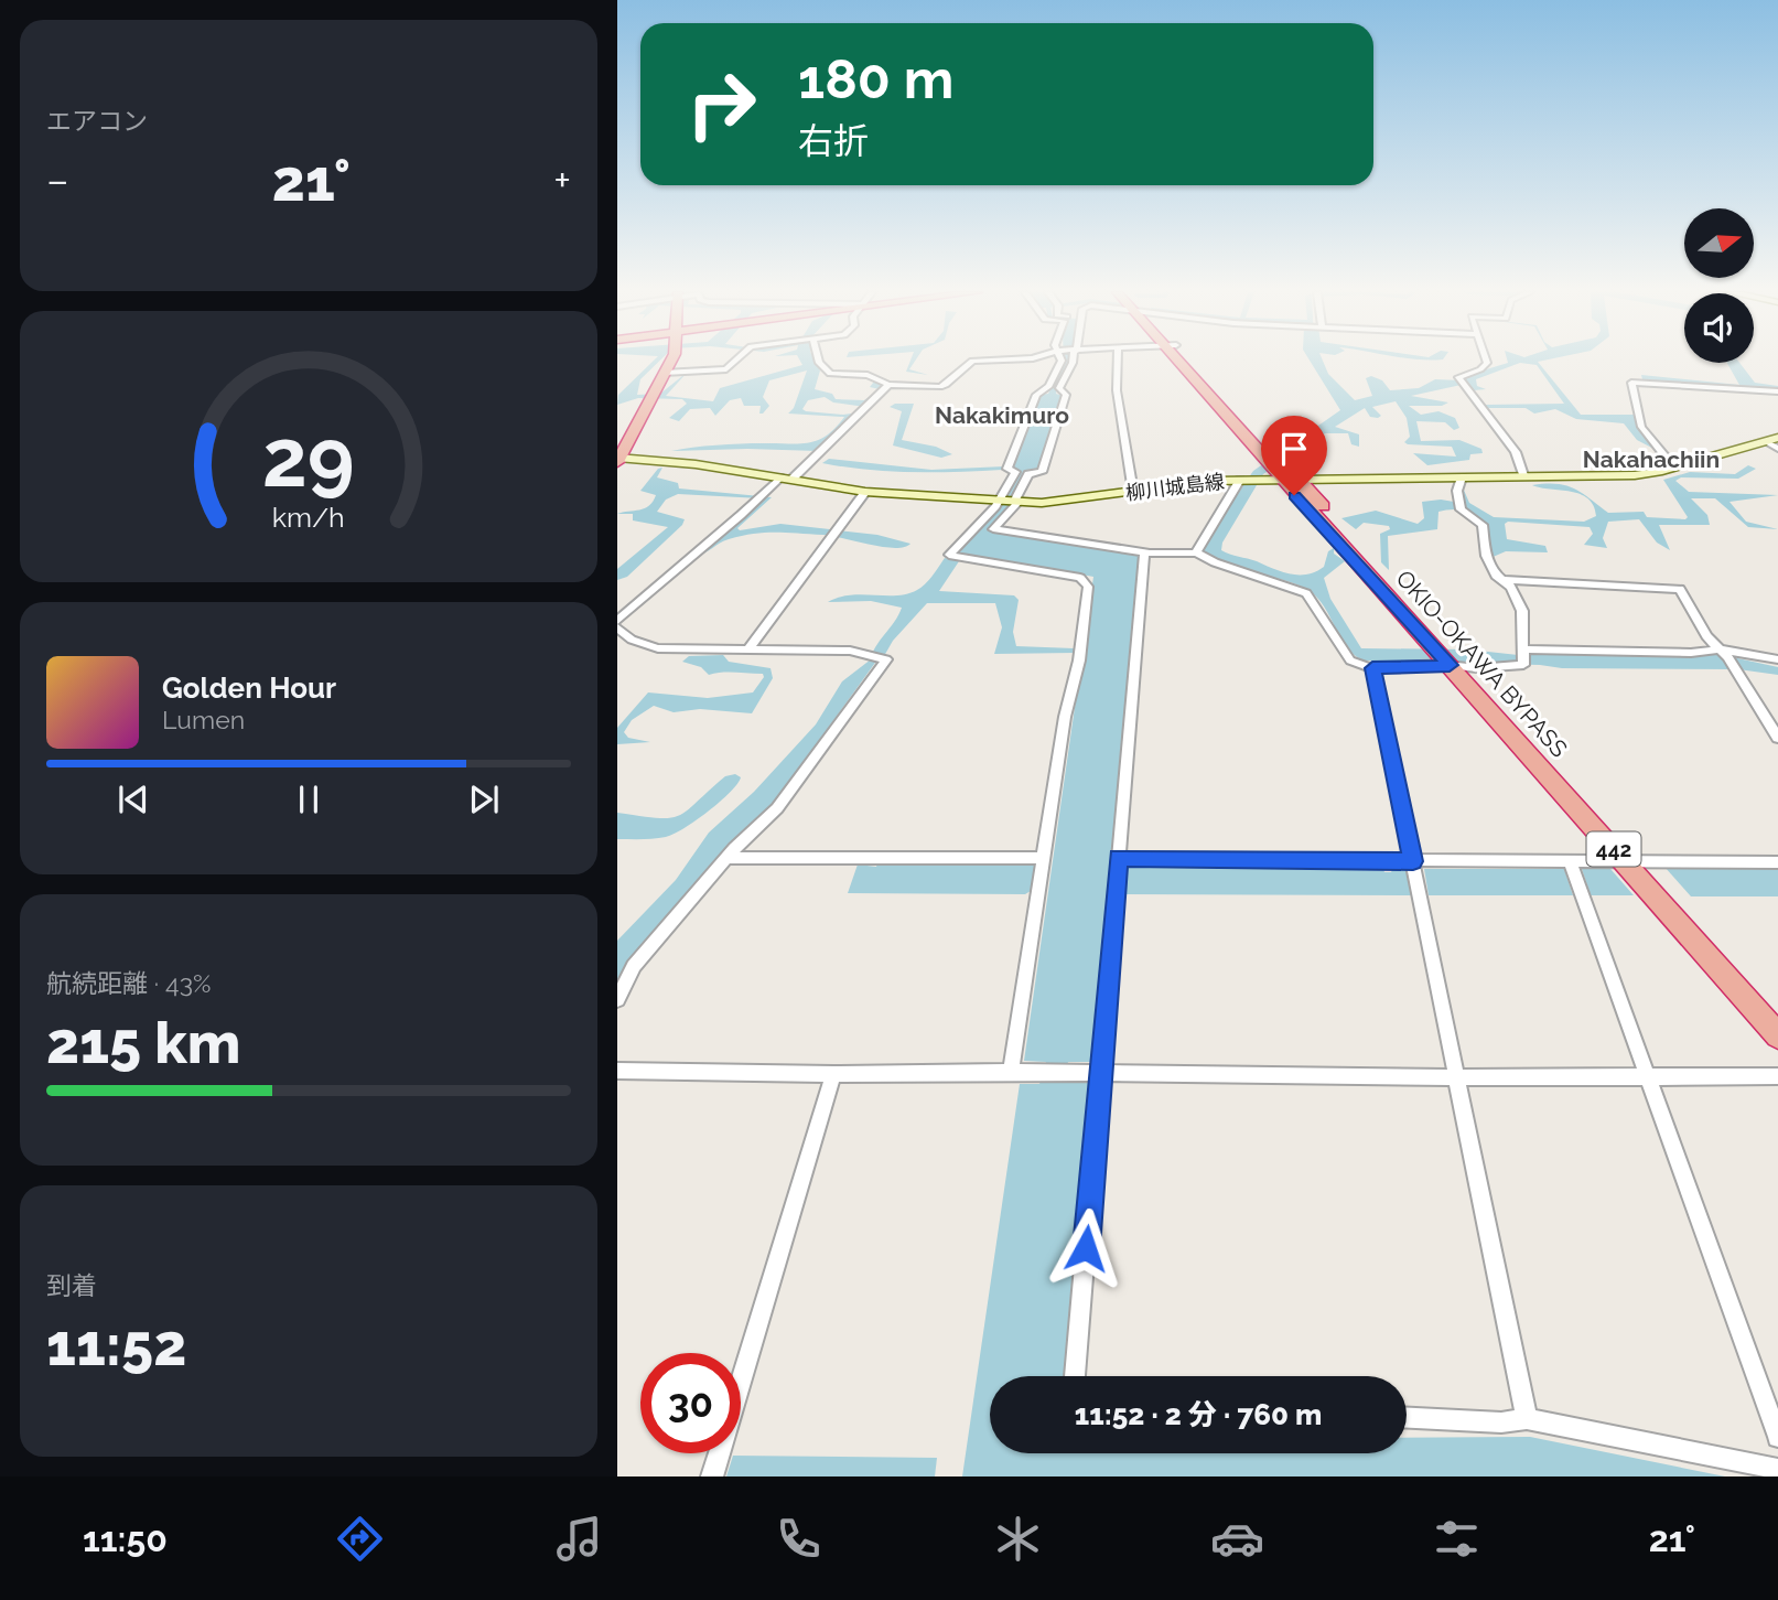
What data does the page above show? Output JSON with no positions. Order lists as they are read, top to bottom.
{
  "streets": {
    "highway": ["OKIO-OKAWA BYPASS", "442"],
    "main road": ["柳川城島線"]
  },
  "crossings": [
    ["柳川城島線", "OKIO-OKAWA BYPASS"]
  ],
  "districts": ["Nakakimuro", "Nakahachiin"],
  "north": "right",
  "page": {
    "tile": [
      "エアコン",
      ["航続距離 · 43%", "215 km"],
      ["到着", "11:52"]
    ],
    "turn": ["180 m", "右折"],
    "heat": ["−", "21°", "+"],
    "song": ["Golden Hour", "Lumen"],
    "limit": "30",
    "trip": "11:52 · 2 分 · 760 m",
    "tabs": ["11:50", "21°"],
    "gauge": ["29", "km/h"]
  }
}
